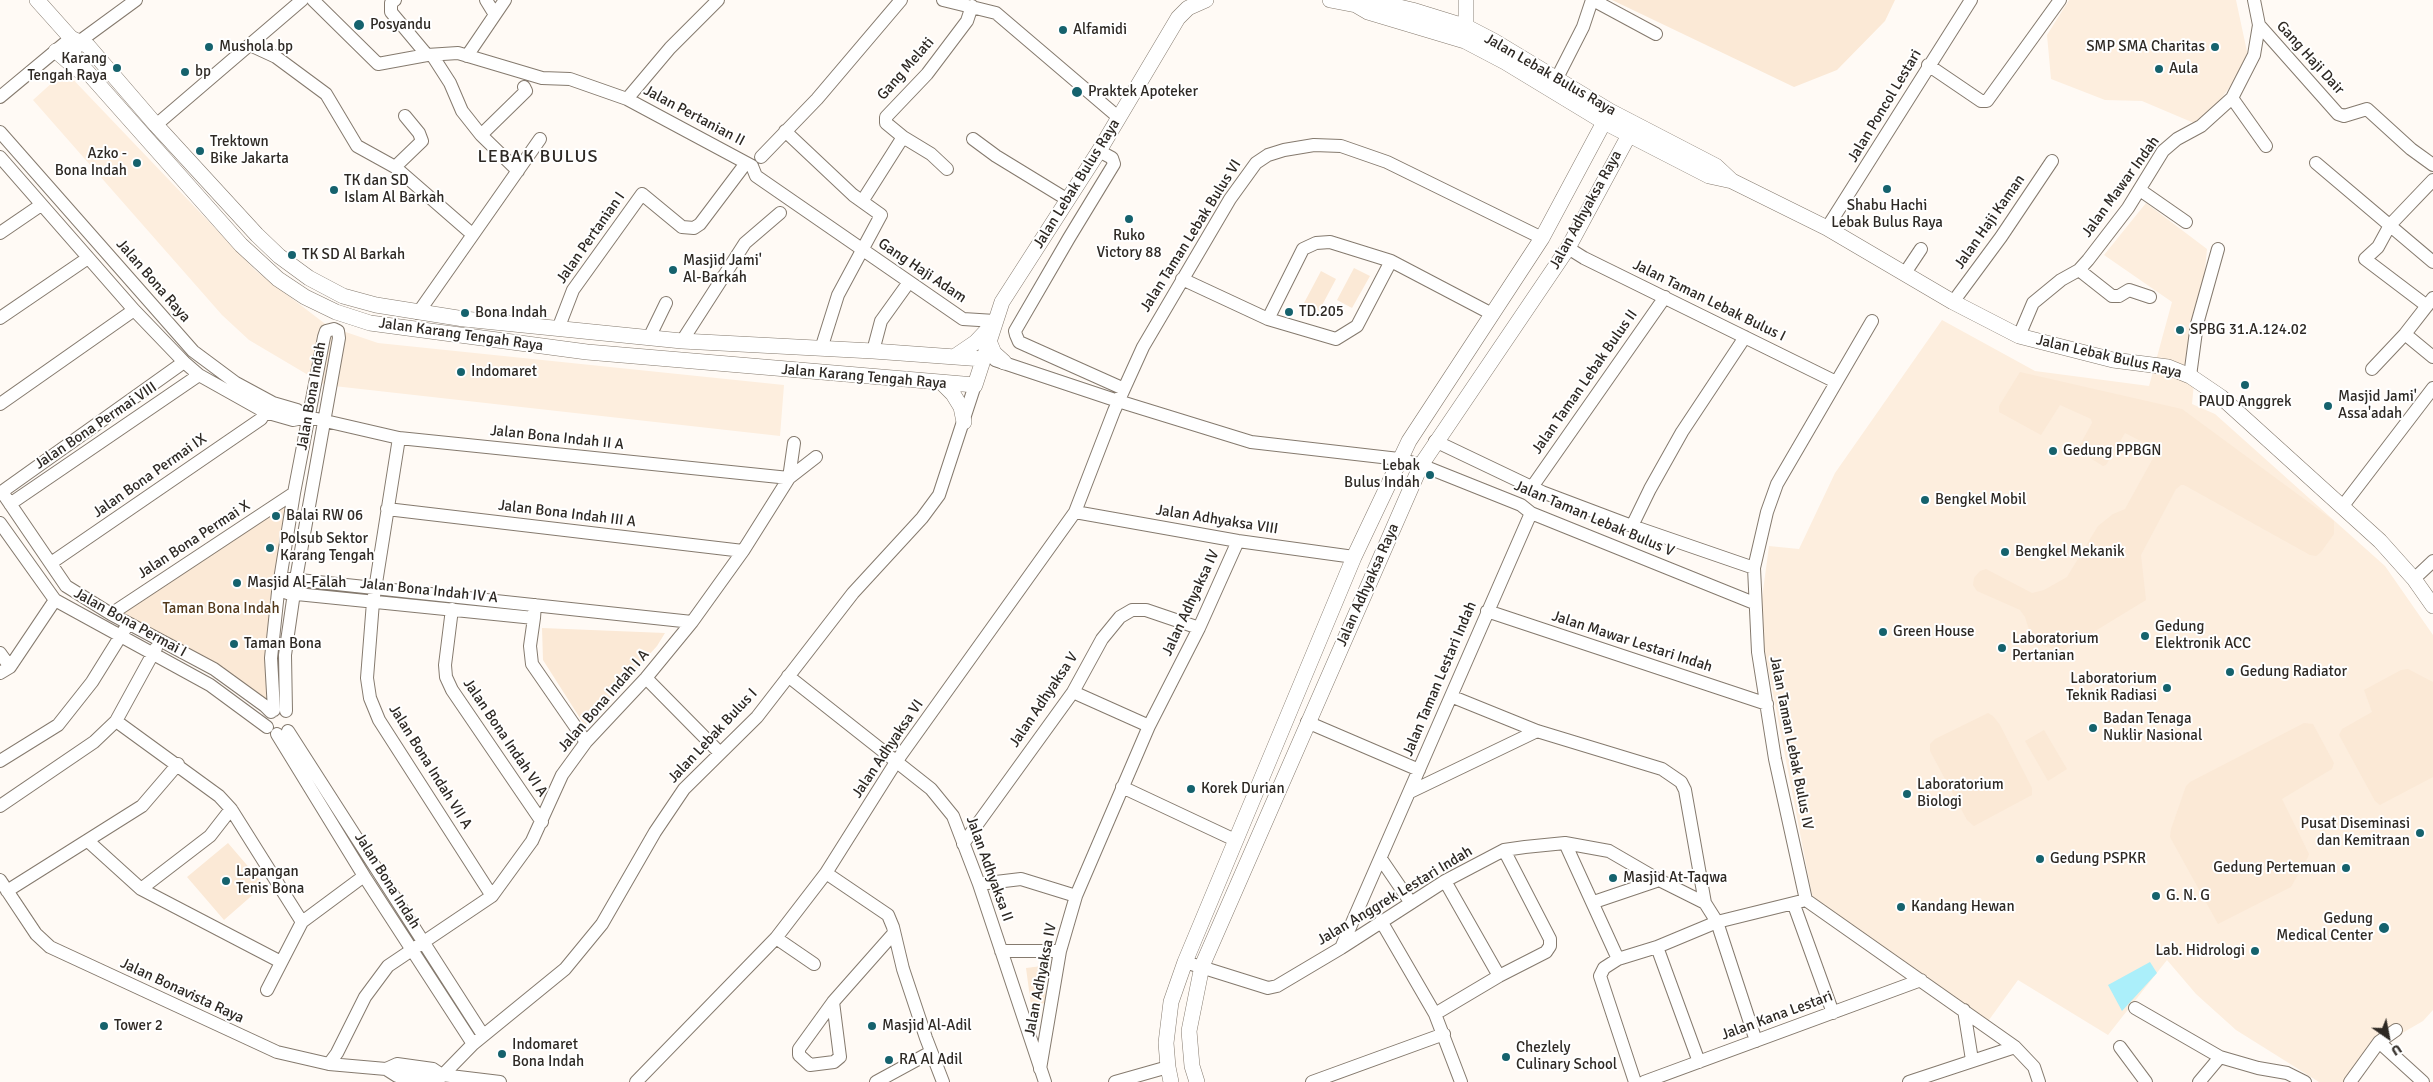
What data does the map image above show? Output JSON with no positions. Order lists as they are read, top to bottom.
{
  "streets": {
    "main road": ["Jalan Lebak Bulus Raya", "Jalan Adhyaksa Raya", "Jalan Karang Tengah Raya"],
    "street": [
      "Gang Haji Dair",
      "Gang Melati",
      "Jalan Poncol Lestari",
      "Jalan Pertanian II",
      "Jalan Mawar Indah",
      "Jalan Haji Kaman",
      "Jalan Taman Lebak Bulus VI",
      "Jalan Pertanian I",
      "Gang Haji Adam",
      "Jalan Bona Raya",
      "Jalan Taman Lebak Bulus I",
      "Jalan Taman Lebak Bulus II",
      "Jalan Bona Indah",
      "Jalan Bona Permai VIII",
      "Jalan Bona Indah II A",
      "Jalan Bona Permai IX",
      "Jalan Bona Indah III A",
      "Jalan Taman Lebak Bulus V",
      "Jalan Adhyaksa VIII",
      "Jalan Bona Permai X",
      "Jalan Bona Indah IV A",
      "Jalan Adhyaksa IV",
      "Jalan Bona Permai I",
      "Jalan Mawar Lestari Indah",
      "Jalan Taman Lestari Indah",
      "Jalan Adhyaksa V",
      "Jalan Bona Indah I A",
      "Jalan Lebak Bulus I",
      "Jalan Bona Indah VI A",
      "Jalan Taman Lebak Bulus IV",
      "Jalan Adhyaksa VI",
      "Jalan Bona Indah VII A",
      "Jalan Adhyaksa II",
      "Jalan Anggrek Lestari Indah",
      "Jalan Bonavista Raya",
      "Jalan Kana Lestari"
    ]
  },
  "crossings": [
    ["Gang Haji Dair", "Jalan Mawar Indah"],
    ["Jalan Lebak Bulus Raya", "Jalan Poncol Lestari"],
    ["Jalan Lebak Bulus Raya", "Jalan Mawar Indah"],
    ["Jalan Lebak Bulus Raya", "Jalan Adhyaksa Raya"],
    ["Jalan Lebak Bulus Raya", "Jalan Haji Kaman"],
    ["Jalan Lebak Bulus Raya", "Gang Haji Adam"],
    ["Jalan Lebak Bulus Raya", "Jalan Karang Tengah Raya"],
    ["Jalan Lebak Bulus Raya", "Jalan Lebak Bulus I"],
    ["Jalan Pertanian II", "Jalan Pertanian I"],
    ["Jalan Pertanian II", "Gang Haji Adam"],
    ["Jalan Adhyaksa Raya", "Jalan Taman Lebak Bulus VI"],
    ["Jalan Adhyaksa Raya", "Jalan Taman Lebak Bulus I"],
    ["Jalan Adhyaksa Raya", "Jalan Taman Lebak Bulus V"],
    ["Jalan Adhyaksa Raya", "Jalan Adhyaksa VIII"],
    ["Jalan Adhyaksa Raya", "Jalan Anggrek Lestari Indah"],
    ["Jalan Taman Lebak Bulus VI", "Jalan Adhyaksa VI"],
    ["Jalan Pertanian I", "Jalan Karang Tengah Raya"],
    ["Jalan Bona Raya", "Jalan Bona Indah"],
    ["Jalan Bona Raya", "Jalan Bona Permai VIII"],
    ["Jalan Bona Raya", "Jalan Bona Indah II A"],
    ["Jalan Bona Raya", "Jalan Bona Permai IX"],
    ["Jalan Taman Lebak Bulus I", "Jalan Taman Lebak Bulus II"],
    ["Jalan Taman Lebak Bulus I", "Jalan Taman Lebak Bulus IV"],
    ["Jalan Karang Tengah Raya", "Jalan Lebak Bulus I"],
    ["Jalan Taman Lebak Bulus II", "Jalan Taman Lebak Bulus V"],
    ["Jalan Bona Indah", "Jalan Bona Indah II A"],
    ["Jalan Bona Indah", "Jalan Bona Permai X"],
    ["Jalan Bona Indah", "Jalan Bona Indah IV A"],
    ["Jalan Bona Indah", "Jalan Bona Permai I"],
    ["Jalan Bona Indah", "Jalan Bona Indah I A"],
    ["Jalan Bona Indah", "Jalan Lebak Bulus I"],
    ["Jalan Bona Permai VIII", "Jalan Bona Permai I"],
    ["Jalan Bona Indah II A", "Jalan Bona Indah I A"],
    ["Jalan Bona Indah II A", "Jalan Bona Indah VII A"],
    ["Jalan Bona Permai IX", "Jalan Bona Permai I"],
    ["Jalan Bona Indah III A", "Jalan Bona Indah I A"],
    ["Jalan Bona Indah III A", "Jalan Bona Indah VII A"],
    ["Jalan Taman Lebak Bulus V", "Jalan Taman Lestari Indah"],
    ["Jalan Taman Lebak Bulus V", "Jalan Taman Lebak Bulus IV"],
    ["Jalan Adhyaksa VIII", "Jalan Adhyaksa IV"],
    ["Jalan Adhyaksa VIII", "Jalan Adhyaksa VI"],
    ["Jalan Bona Permai X", "Jalan Bona Permai I"],
    ["Jalan Bona Indah IV A", "Jalan Bona Indah I A"],
    ["Jalan Bona Indah IV A", "Jalan Bona Indah VI A"],
    ["Jalan Bona Indah IV A", "Jalan Bona Indah VII A"],
    ["Jalan Adhyaksa IV", "Jalan Adhyaksa V"],
    ["Jalan Adhyaksa IV", "Jalan Adhyaksa II"],
    ["Jalan Mawar Lestari Indah", "Jalan Taman Lestari Indah"],
    ["Jalan Mawar Lestari Indah", "Jalan Taman Lebak Bulus IV"],
    ["Jalan Taman Lestari Indah", "Jalan Anggrek Lestari Indah"],
    ["Jalan Adhyaksa V", "Jalan Adhyaksa II"],
    ["Jalan Bona Indah I A", "Jalan Bona Indah VI A"],
    ["Jalan Bona Indah I A", "Jalan Bona Indah VII A"],
    ["Jalan Bona Indah I A", "Jalan Bonavista Raya"],
    ["Jalan Lebak Bulus I", "Jalan Adhyaksa II"],
    ["Jalan Lebak Bulus I", "Jalan Bonavista Raya"],
    ["Jalan Adhyaksa VI", "Jalan Adhyaksa II"]
  ],
  "districts": ["LEBAK BULUS"],
  "parks": ["Taman Bona Indah"],
  "places": [
    "Posyandu",
    "Alfamidi",
    "Mushola bp",
    "SMP SMA Charitas",
    "Karang Tengah Raya",
    "Aula",
    "bp",
    "Praktek Apoteker",
    "Trektown Bike Jakarta",
    "Azko - Bona Indah",
    "Shabu Hachi Lebak Bulus Raya",
    "TK dan SD Islam Al Barkah",
    "Ruko Victory 88",
    "TK SD Al Barkah",
    "Masjid Jami' Al-Barkah",
    "TD.205",
    "Bona Indah",
    "SPBG 31.A.124.02",
    "Indomaret",
    "PAUD Anggrek",
    "Masjid Jami' Assa'adah",
    "Gedung PPBGN",
    "Lebak Bulus Indah",
    "Bengkel Mobil",
    "Balai RW 06",
    "Polsub Sektor Karang Tengah",
    "Bengkel Mekanik",
    "Masjid Al-Falah",
    "Green House",
    "Gedung Elektronik ACC",
    "Taman Bona",
    "Laboratorium Pertanian",
    "Gedung Radiator",
    "Laboratorium Teknik Radiasi",
    "Badan Tenaga Nuklir Nasional",
    "Korek Durian",
    "Laboratorium Biologi",
    "Pusat Diseminasi dan Kemitraan",
    "Gedung PSPKR",
    "Gedung Pertemuan",
    "Masjid At-Taqwa",
    "Lapangan Tenis Bona",
    "G. N. G",
    "Kandang Hewan",
    "Gedung Medical Center",
    "Lab. Hidrologi",
    "Tower 2",
    "Masjid Al-Adil",
    "Indomaret Bona Indah",
    "Chezlely Culinary School",
    "RA Al Adil"
  ],
  "north": "bottom right"
}
